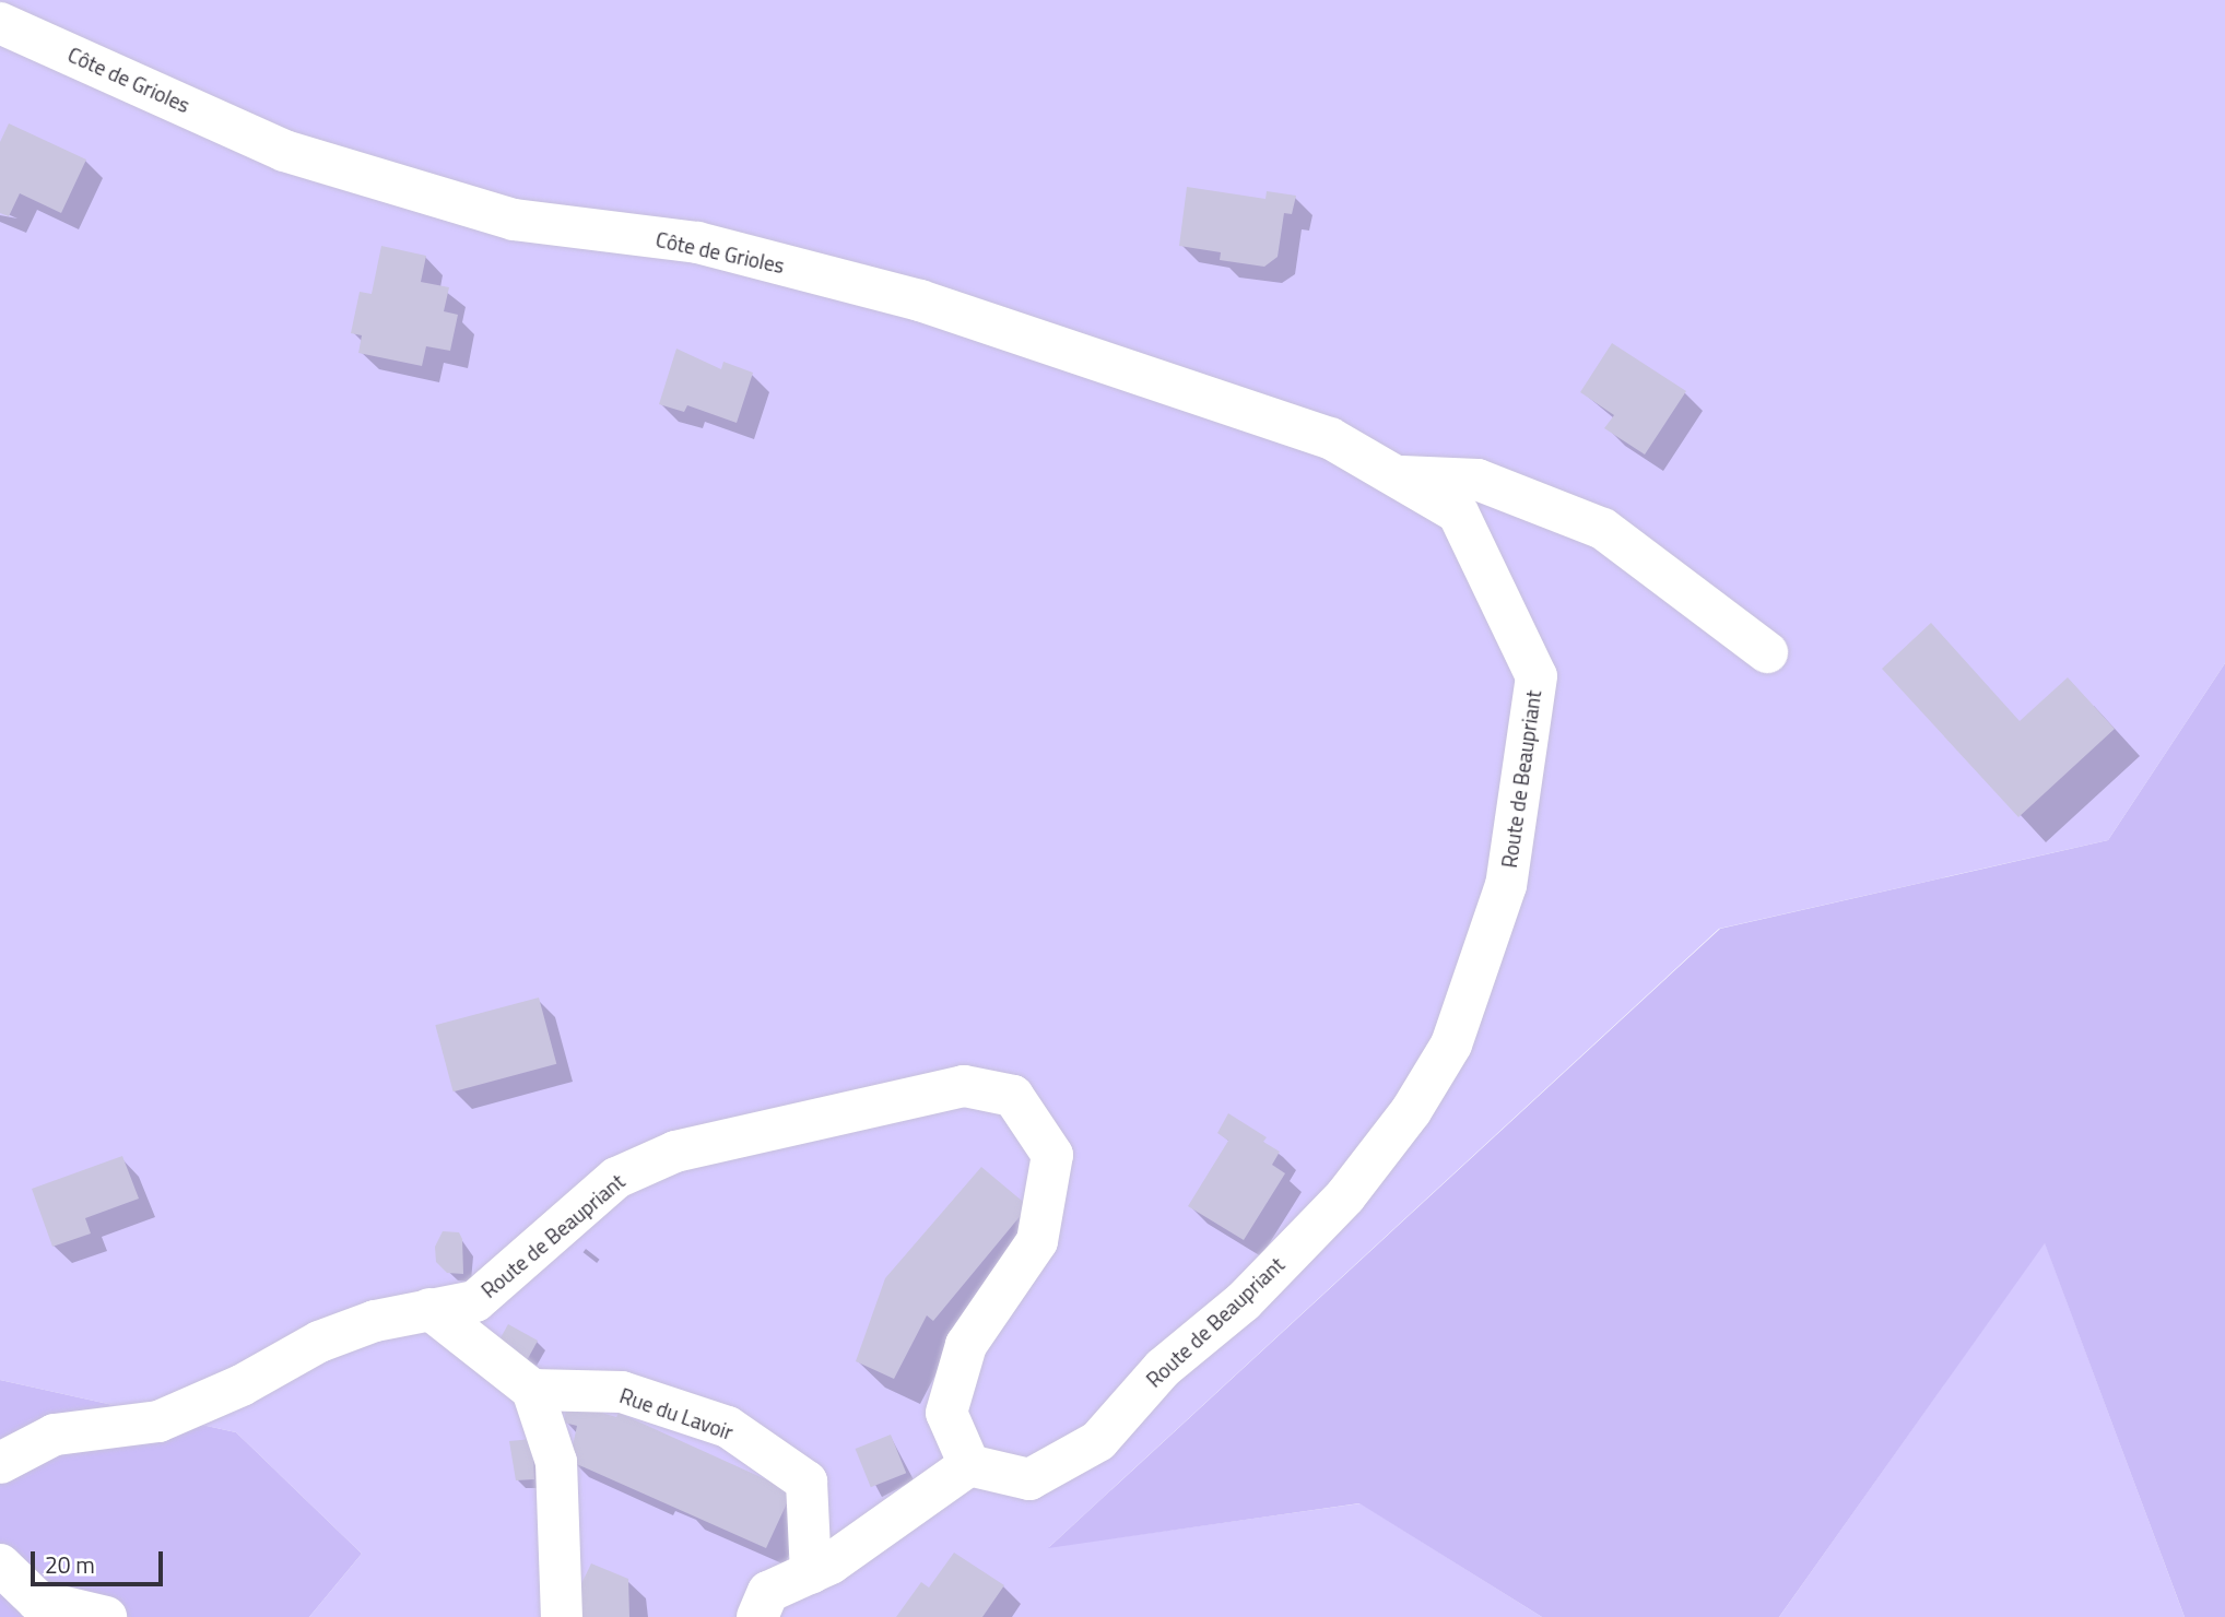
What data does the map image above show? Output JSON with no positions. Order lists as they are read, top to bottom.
{
  "streets": {
    "street": ["Côte de Grioles", "Route de Beaupriant", "Rue du Lavoir"]
  },
  "crossings": [
    ["Côte de Grioles", "Route de Beaupriant"]
  ],
  "scale_bar": "20 m"
}
